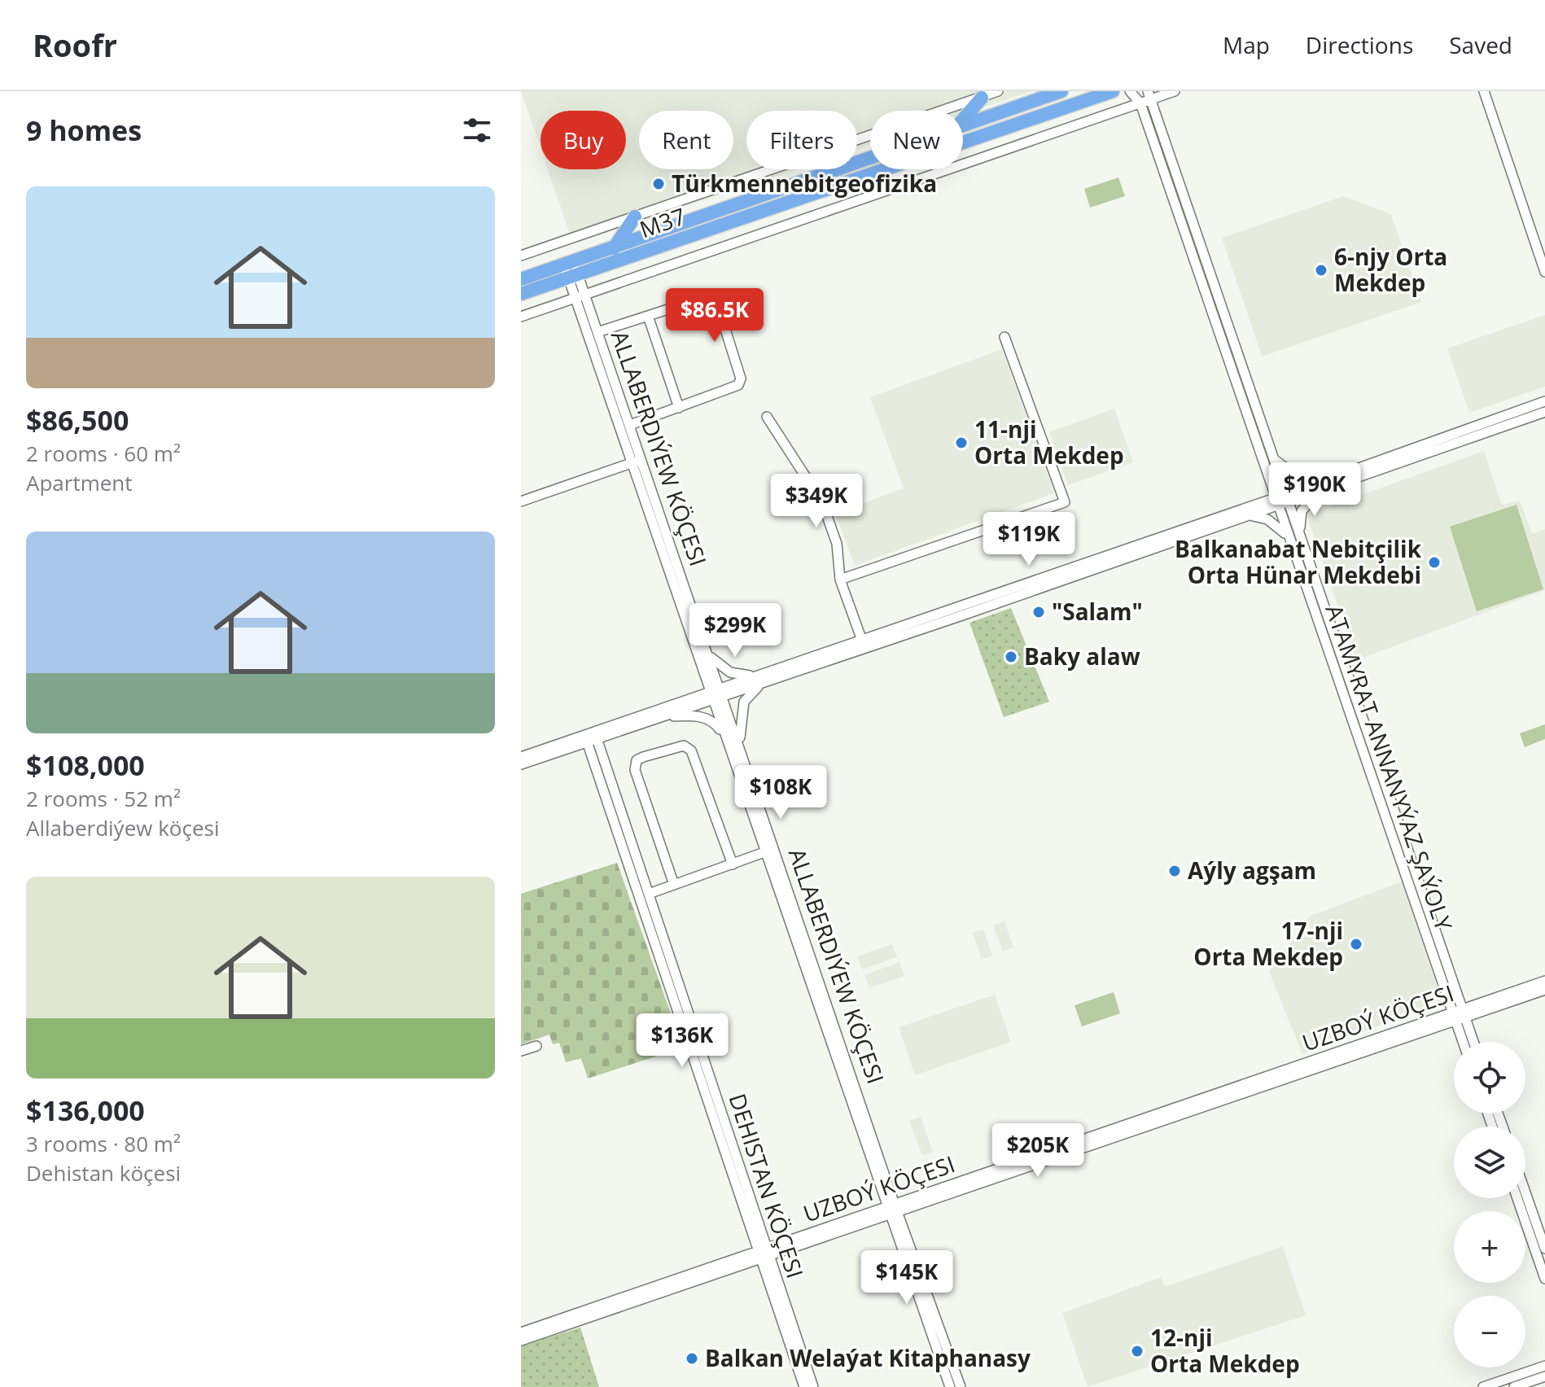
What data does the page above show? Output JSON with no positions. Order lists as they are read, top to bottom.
{
  "streets": {
    "highway": ["M37"],
    "street": [
      "ALLABERDIÝEW KÖÇESI",
      "ATAMYRAT ANNANYÝAZ ŞAÝOLY",
      "UZBOÝ KÖÇESI",
      "DEHISTAN KÖÇESI"
    ]
  },
  "crossings": [
    ["M37", "ALLABERDIÝEW KÖÇESI"],
    ["ALLABERDIÝEW KÖÇESI", "UZBOÝ KÖÇESI"],
    ["ATAMYRAT ANNANYÝAZ ŞAÝOLY", "UZBOÝ KÖÇESI"],
    ["UZBOÝ KÖÇESI", "DEHISTAN KÖÇESI"]
  ],
  "places": [
    "Türkmennebitgeofizika",
    "6-njy Orta Mekdep",
    "11-nji Orta Mekdep",
    "Balkanabat Nebitçilik Orta Hünar Mekdebi",
    "\"Salam\"",
    "Baky alaw",
    "Aýly agşam",
    "17-nji Orta Mekdep",
    "12-nji Orta Mekdep",
    "Balkan Welaýat Kitaphanasy"
  ],
  "page": {
    "header": "Roofr",
    "nav": ["Map", "Directions", "Saved"],
    "heading": "9 homes",
    "chip": [
      "Buy",
      "Rent",
      "Filters",
      "New"
    ],
    "list": [
      {
        "name": "$86,500",
        "note": "2 rooms · 60 m² · Apartment"
      },
      {
        "name": "$108,000",
        "note": "2 rooms · 52 m² · Allaberdiýew köçesi"
      },
      {
        "name": "$136,000",
        "note": "3 rooms · 80 m² · Dehistan köçesi"
      }
    ],
    "price": [
      "$86.5K",
      "$190K",
      "$349K",
      "$119K",
      "$299K",
      "$108K",
      "$136K",
      "$205K",
      "$145K"
    ],
    "map_buttons": ["+", "−"]
  }
}
